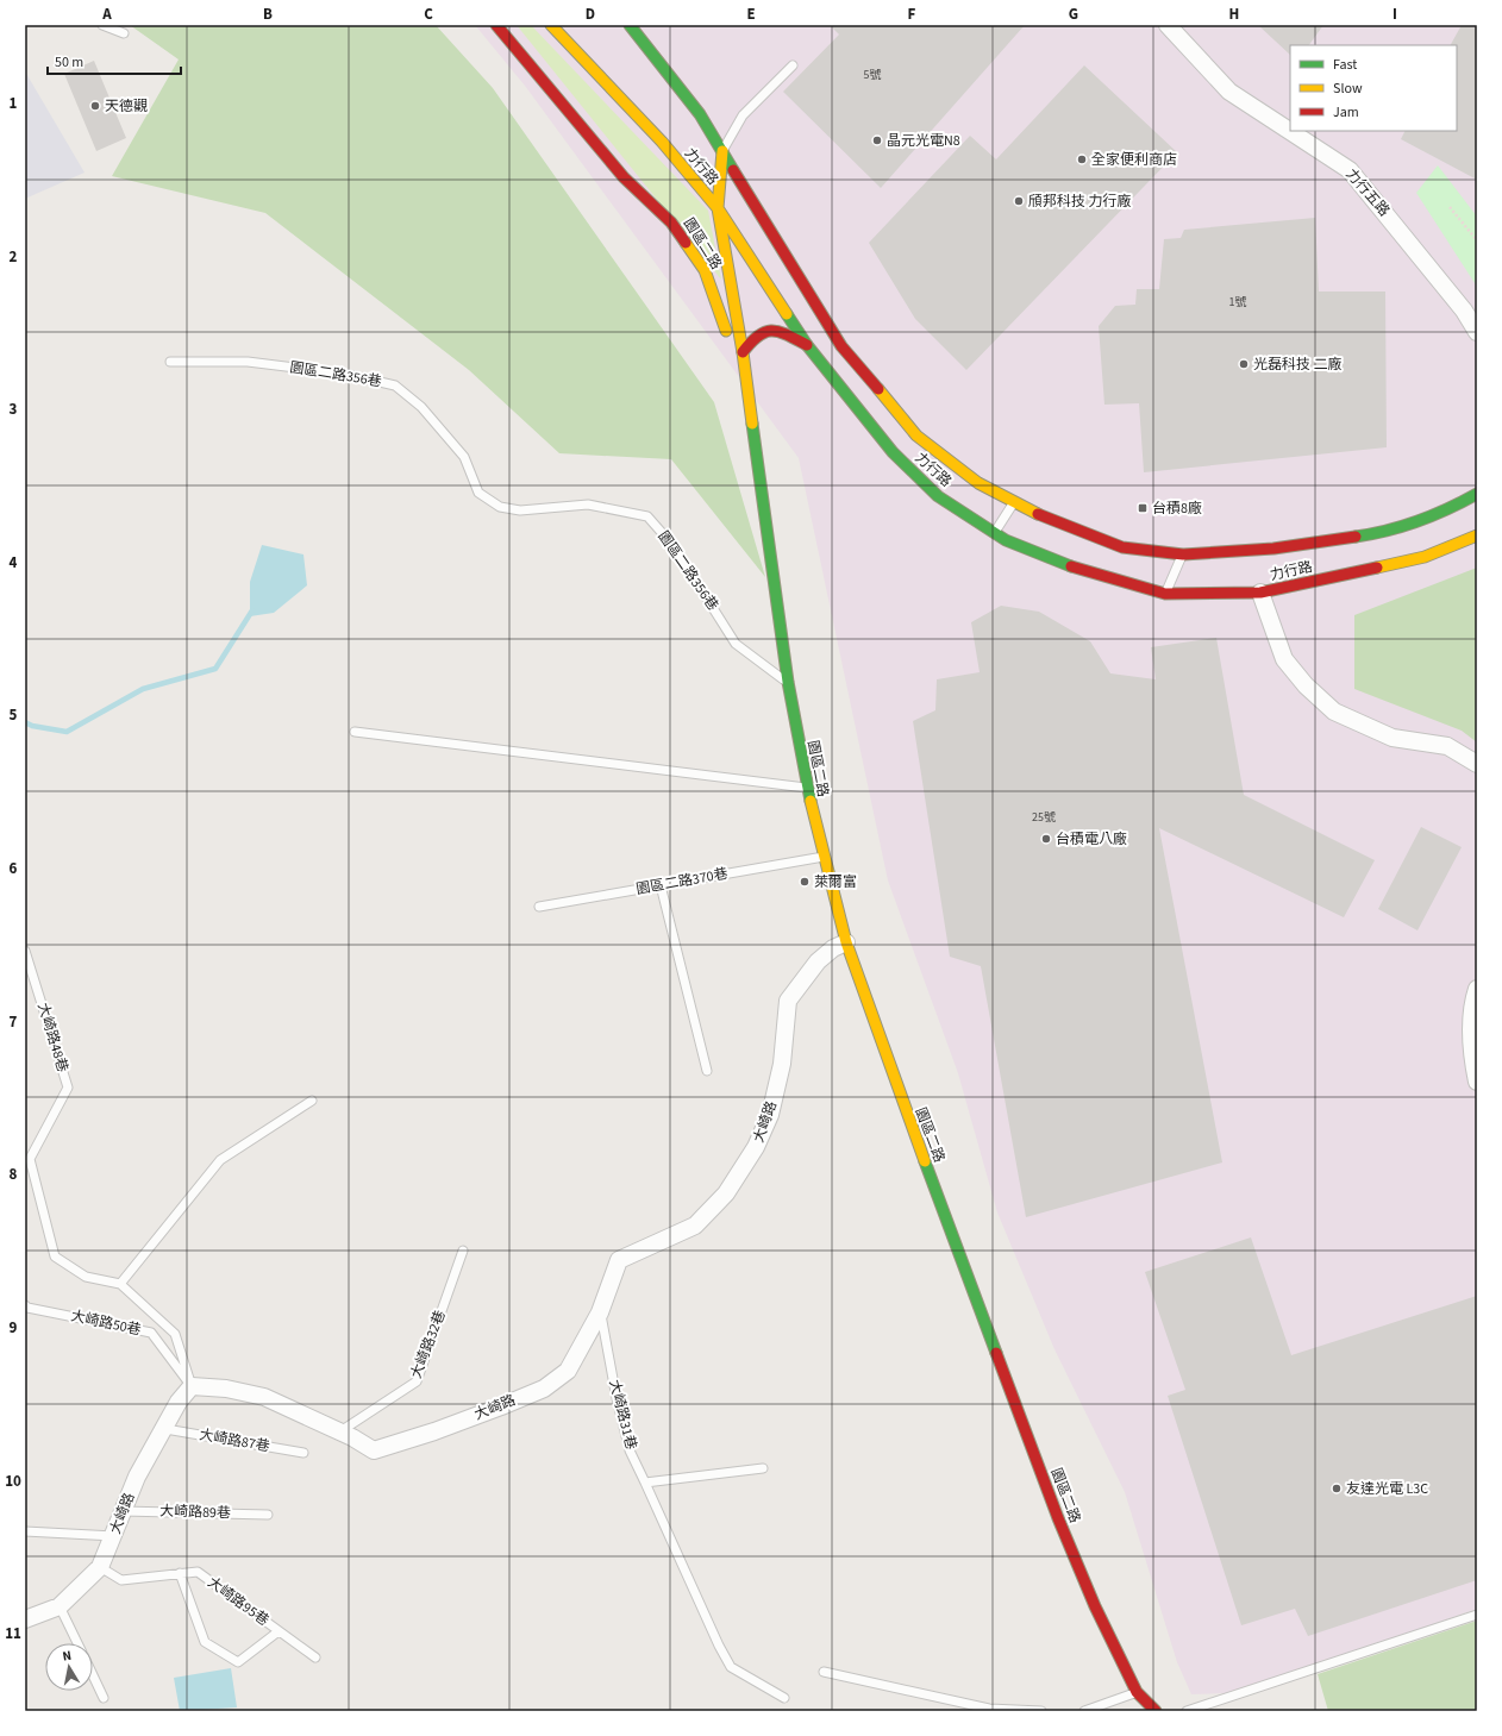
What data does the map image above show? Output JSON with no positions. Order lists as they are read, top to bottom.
{
  "streets": {
    "street": [
      "力行路",
      "力行五路",
      "園區二路",
      "大崎路"
    ],
    "lane": [
      "園區二路356巷",
      "園區二路370巷",
      "大崎路48巷",
      "大崎路50巷",
      "大崎路32巷",
      "大崎路31巷",
      "大崎路87巷",
      "大崎路89巷",
      "大崎路95巷"
    ]
  },
  "crossings": [
    ["力行路", "園區二路"],
    ["園區二路", "園區二路356巷"],
    ["園區二路", "園區二路370巷"],
    ["園區二路", "大崎路"],
    ["大崎路", "大崎路50巷"],
    ["大崎路", "大崎路32巷"],
    ["大崎路", "大崎路31巷"],
    ["大崎路", "大崎路87巷"],
    ["大崎路", "大崎路89巷"],
    ["大崎路", "大崎路95巷"]
  ],
  "places": {
    "other": [
      "天德觀",
      "晶元光電N8",
      "全家便利商店",
      "頎邦科技 力行廠",
      "光磊科技 二廠",
      "台積電八廠",
      "萊爾富",
      "友達光電 L3C"
    ],
    "transit": ["台積8廠"]
  },
  "house_numbers": ["5號", "1號", "25號"],
  "legend": ["Fast", "Slow", "Jam"],
  "scale_bar": "50 m",
  "north": "top",
  "grid": {
    "columns": [
      "A",
      "B",
      "C",
      "D",
      "E",
      "F",
      "G",
      "H",
      "I"
    ],
    "rows": [
      "1",
      "2",
      "3",
      "4",
      "5",
      "6",
      "7",
      "8",
      "9",
      "10",
      "11"
    ]
  }
}
